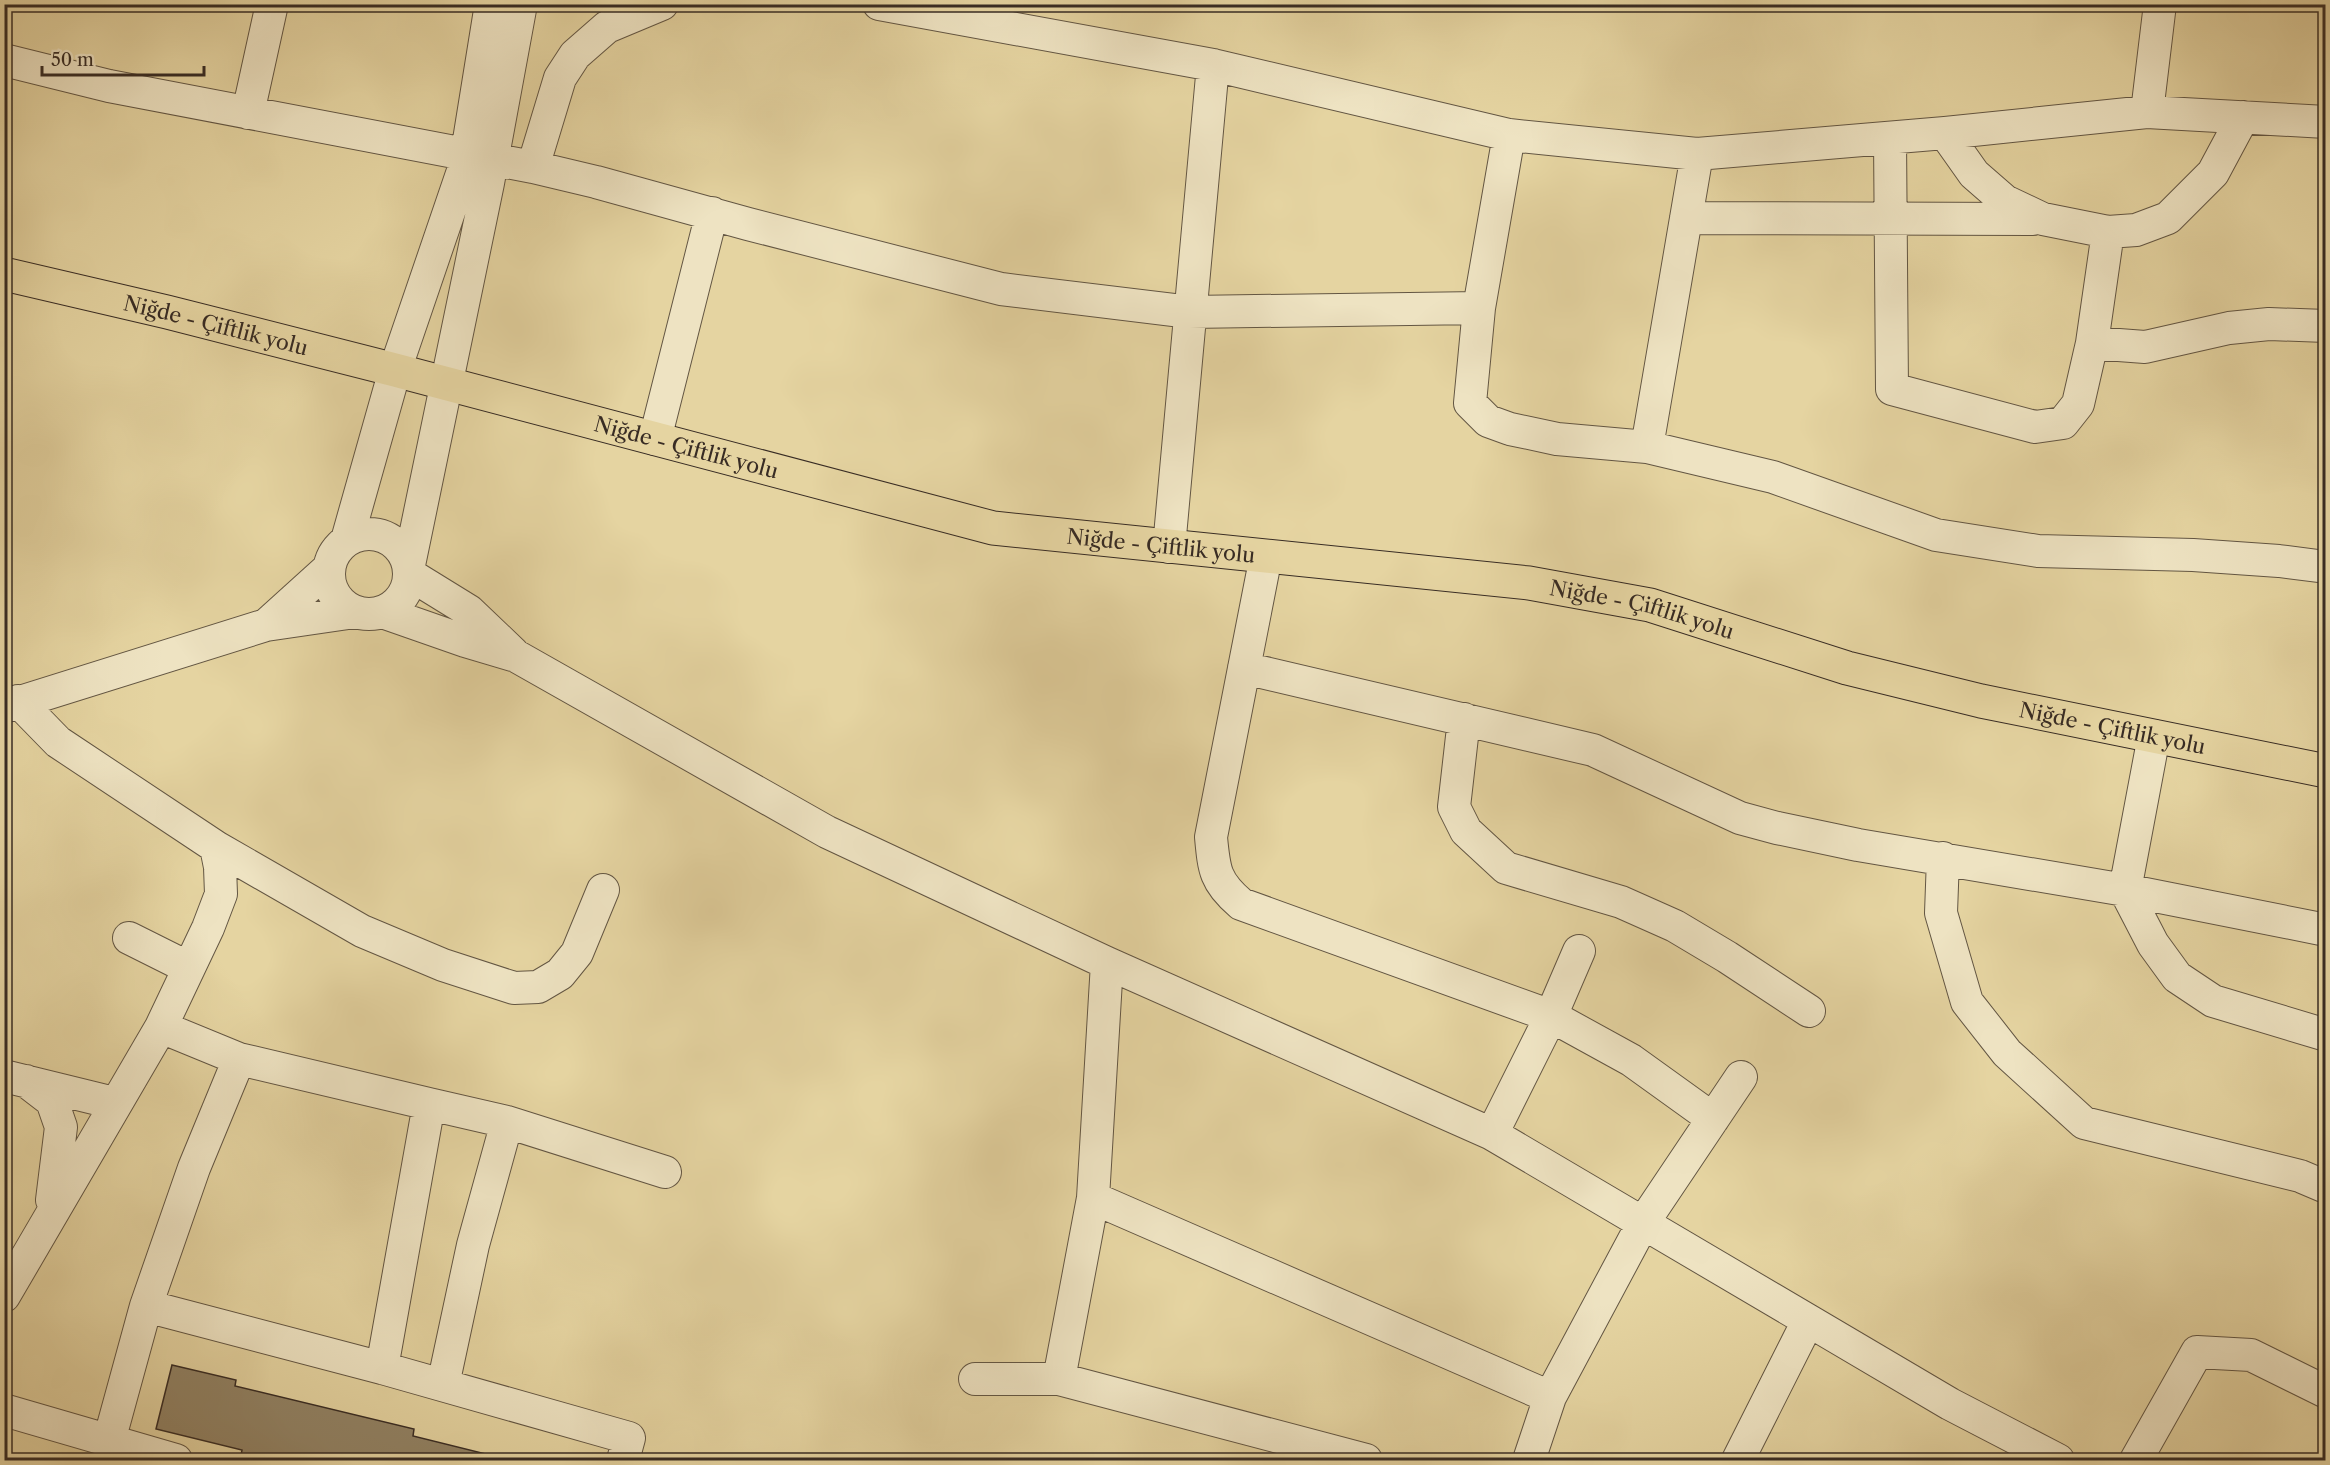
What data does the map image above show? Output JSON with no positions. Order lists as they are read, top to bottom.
{
  "streets": {
    "main road": ["Niğde - Çiftlik yolu"]
  },
  "scale_bar": "50 m"
}
